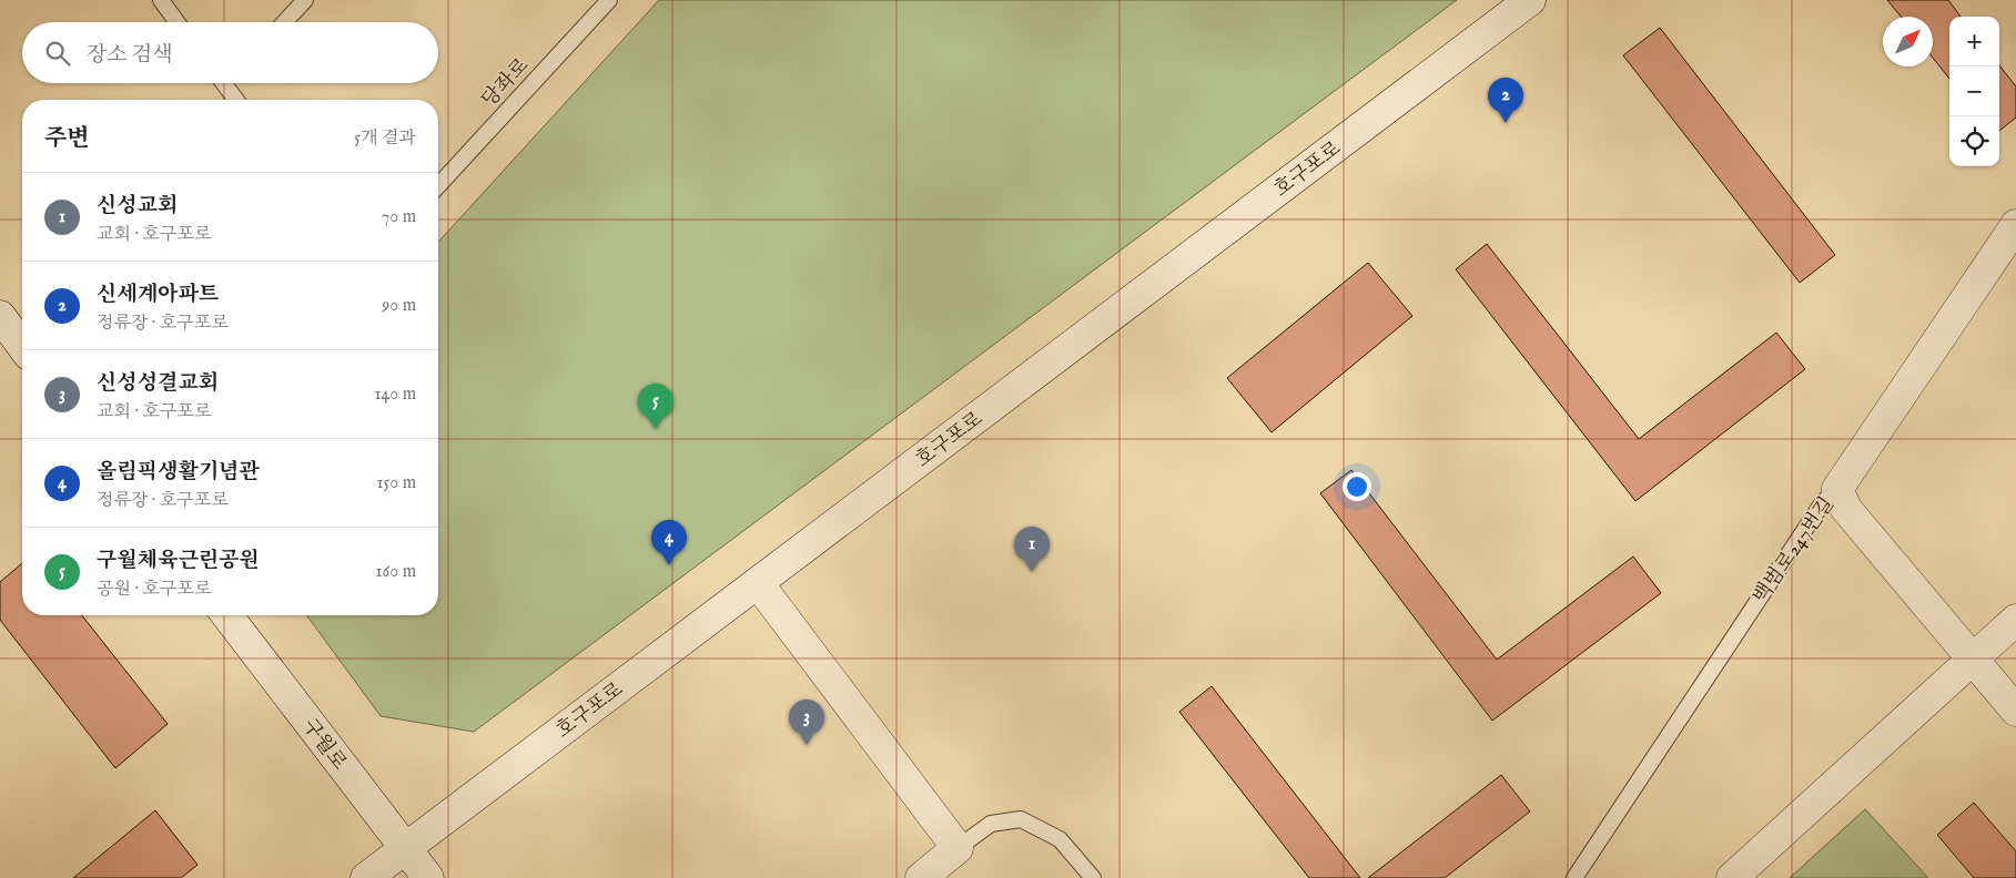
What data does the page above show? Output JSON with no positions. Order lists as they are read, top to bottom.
{
  "streets": {
    "main road": ["호구포로", "백범로247번길", "구월로"],
    "lane": ["당좌로"]
  },
  "crossings": [
    ["호구포로", "구월로"]
  ],
  "north": "top right",
  "page": {
    "map_buttons": ["+", "−"],
    "search": "장소 검색",
    "pins": [
      "2",
      "5",
      "4",
      "1",
      "3"
    ],
    "heading": ["주변", "5개 결과"],
    "list": [
      {
        "mark": "1",
        "name": "신성교회",
        "note": "교회 · 호구포로",
        "value": "70 m"
      },
      {
        "mark": "2",
        "name": "신세계아파트",
        "note": "정류장 · 호구포로",
        "value": "90 m"
      },
      {
        "mark": "3",
        "name": "신성성결교회",
        "note": "교회 · 호구포로",
        "value": "140 m"
      },
      {
        "mark": "4",
        "name": "올림픽생활기념관",
        "note": "정류장 · 호구포로",
        "value": "150 m"
      },
      {
        "mark": "5",
        "name": "구월체육근린공원",
        "note": "공원 · 호구포로",
        "value": "160 m"
      }
    ]
  }
}
